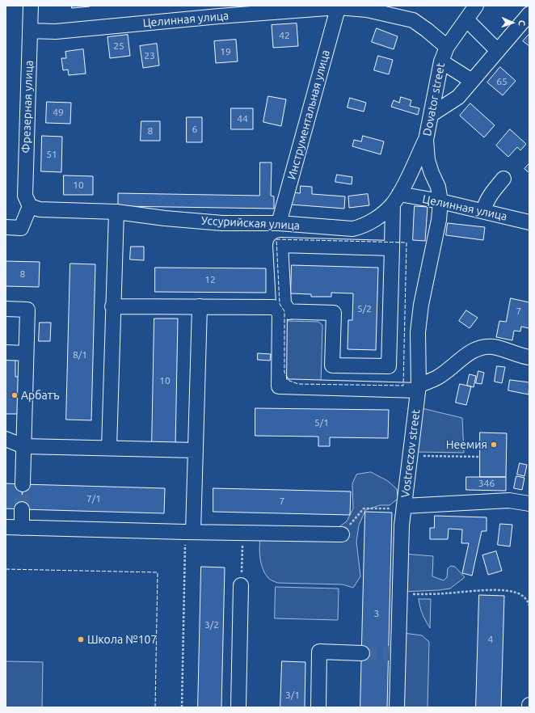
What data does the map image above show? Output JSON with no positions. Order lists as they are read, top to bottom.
{
  "streets": {
    "street": [
      "Целинная улица",
      "Dovator street",
      "Фрезерная улица",
      "Инструментальная улица",
      "Уссурийская улица",
      "Vostreczov street"
    ]
  },
  "crossings": [
    ["Целинная улица", "Dovator street"],
    ["Целинная улица", "Фрезерная улица"],
    ["Целинная улица", "Инструментальная улица"],
    ["Целинная улица", "Уссурийская улица"],
    ["Целинная улица", "Vostreczov street"],
    ["Dovator street", "Уссурийская улица"],
    ["Dovator street", "Vostreczov street"],
    ["Фрезерная улица", "Уссурийская улица"],
    ["Инструментальная улица", "Уссурийская улица"]
  ],
  "places": ["Арбатъ", "Неемия", "Школа №107"],
  "house_numbers": [
    "42",
    "25",
    "19",
    "23",
    "65",
    "49",
    "44",
    "6",
    "8",
    "51",
    "10",
    "8",
    "12",
    "5/2",
    "7",
    "8/1",
    "10",
    "5/1",
    "346",
    "7/1",
    "7",
    "3",
    "3/2",
    "4",
    "3/1"
  ],
  "north": "right"
}
